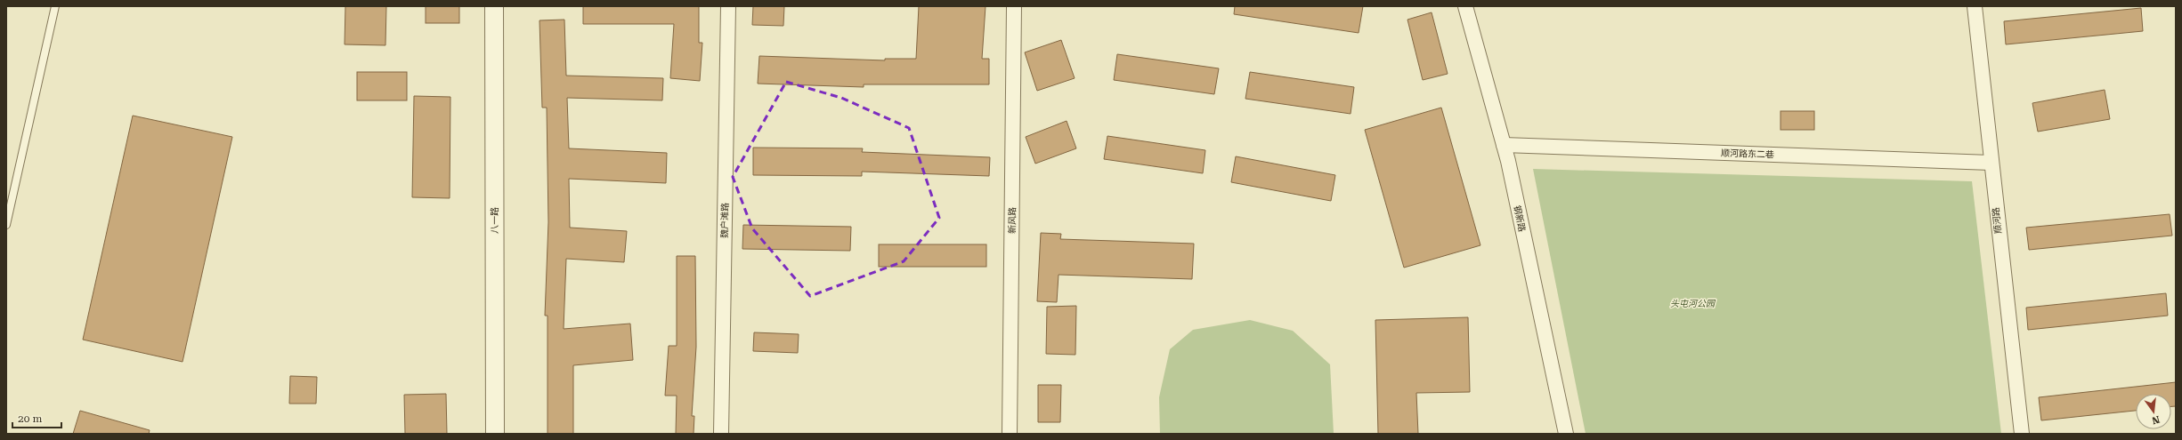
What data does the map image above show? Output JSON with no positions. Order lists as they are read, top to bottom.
{
  "streets": {
    "street": [
      "顺河路东二巷",
      "钢新路",
      "八一路",
      "魏户滩路",
      "新风路",
      "顺河路"
    ]
  },
  "crossings": [
    ["顺河路东二巷", "钢新路"],
    ["顺河路东二巷", "顺河路"]
  ],
  "parks": ["头屯河公园"],
  "scale_bar": "20 m",
  "north": "bottom"
}
